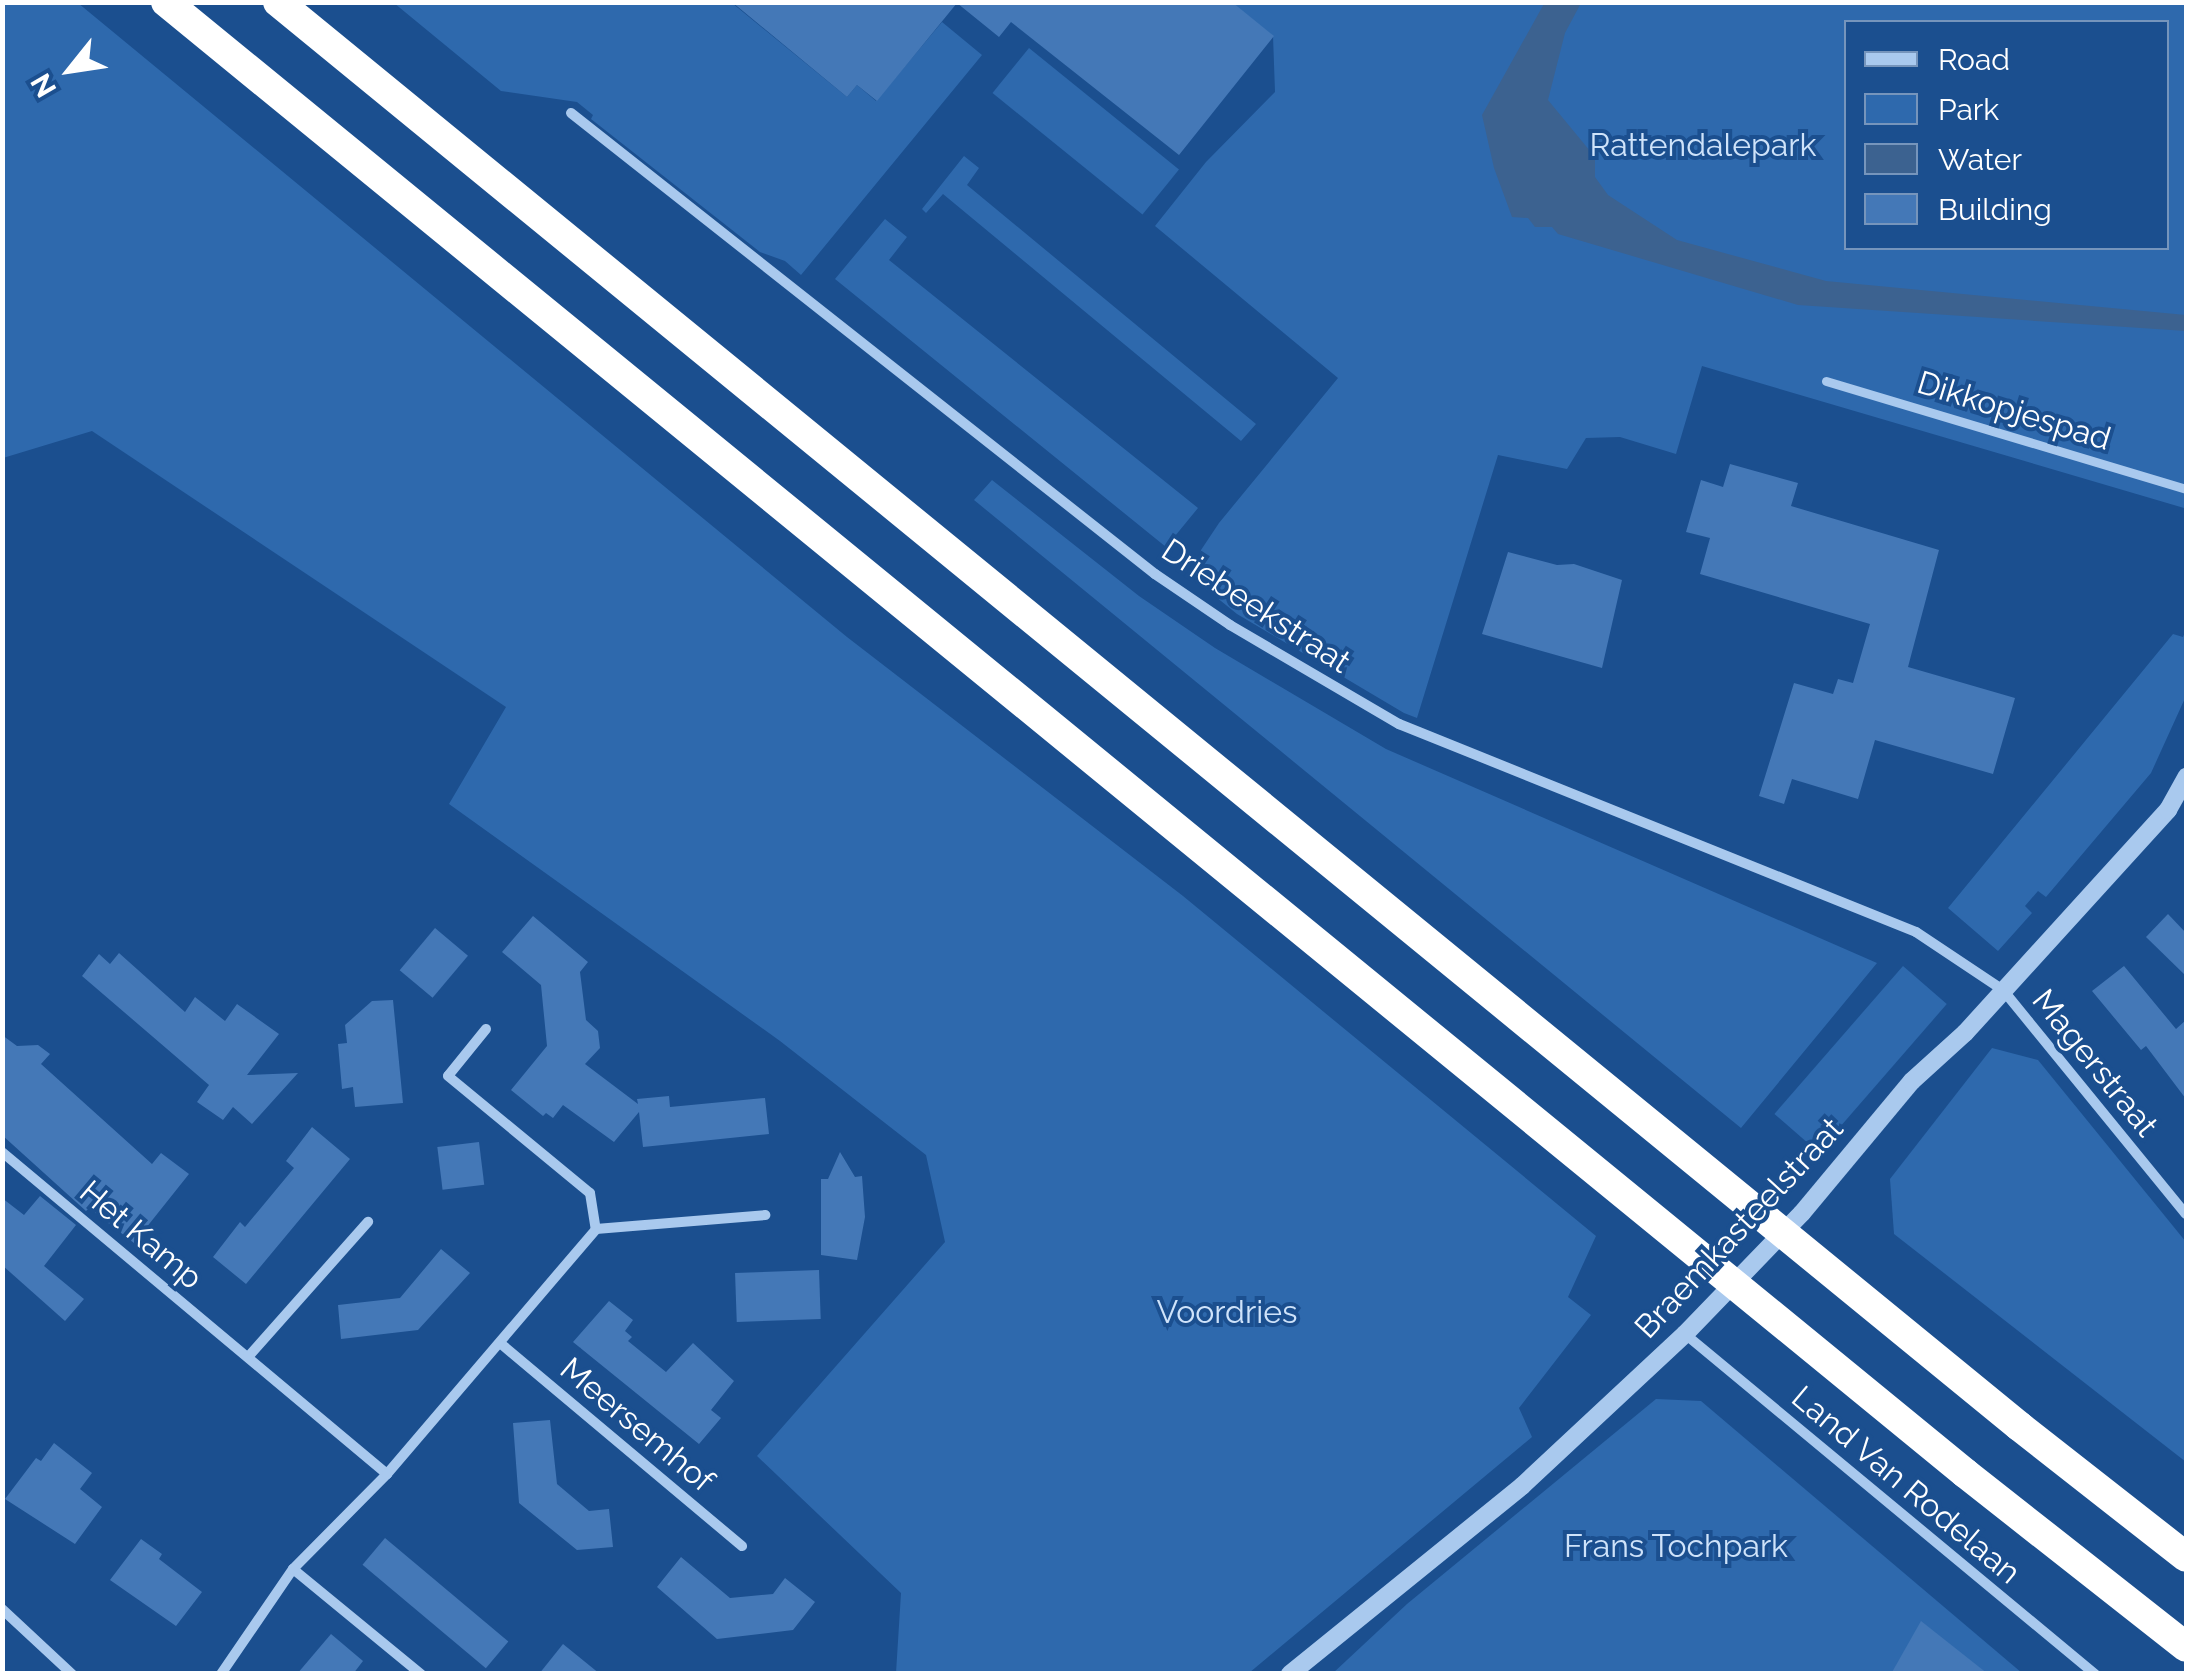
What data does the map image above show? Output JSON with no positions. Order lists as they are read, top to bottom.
{
  "streets": {
    "street": [
      "Dikkopjespad",
      "Driebeekstraat",
      "Magerstraat",
      "Braemkasteelstraat",
      "Het Kamp",
      "Meersemhof",
      "Land Van Rodelaan"
    ]
  },
  "crossings": [
    ["Driebeekstraat", "Magerstraat"],
    ["Driebeekstraat", "Braemkasteelstraat"],
    ["Magerstraat", "Braemkasteelstraat"],
    ["Braemkasteelstraat", "Land Van Rodelaan"]
  ],
  "parks": ["Rattendalepark", "Voordries", "Frans Tochpark"],
  "legend": [
    "Road",
    "Park",
    "Water",
    "Building"
  ],
  "north": "bottom left"
}
